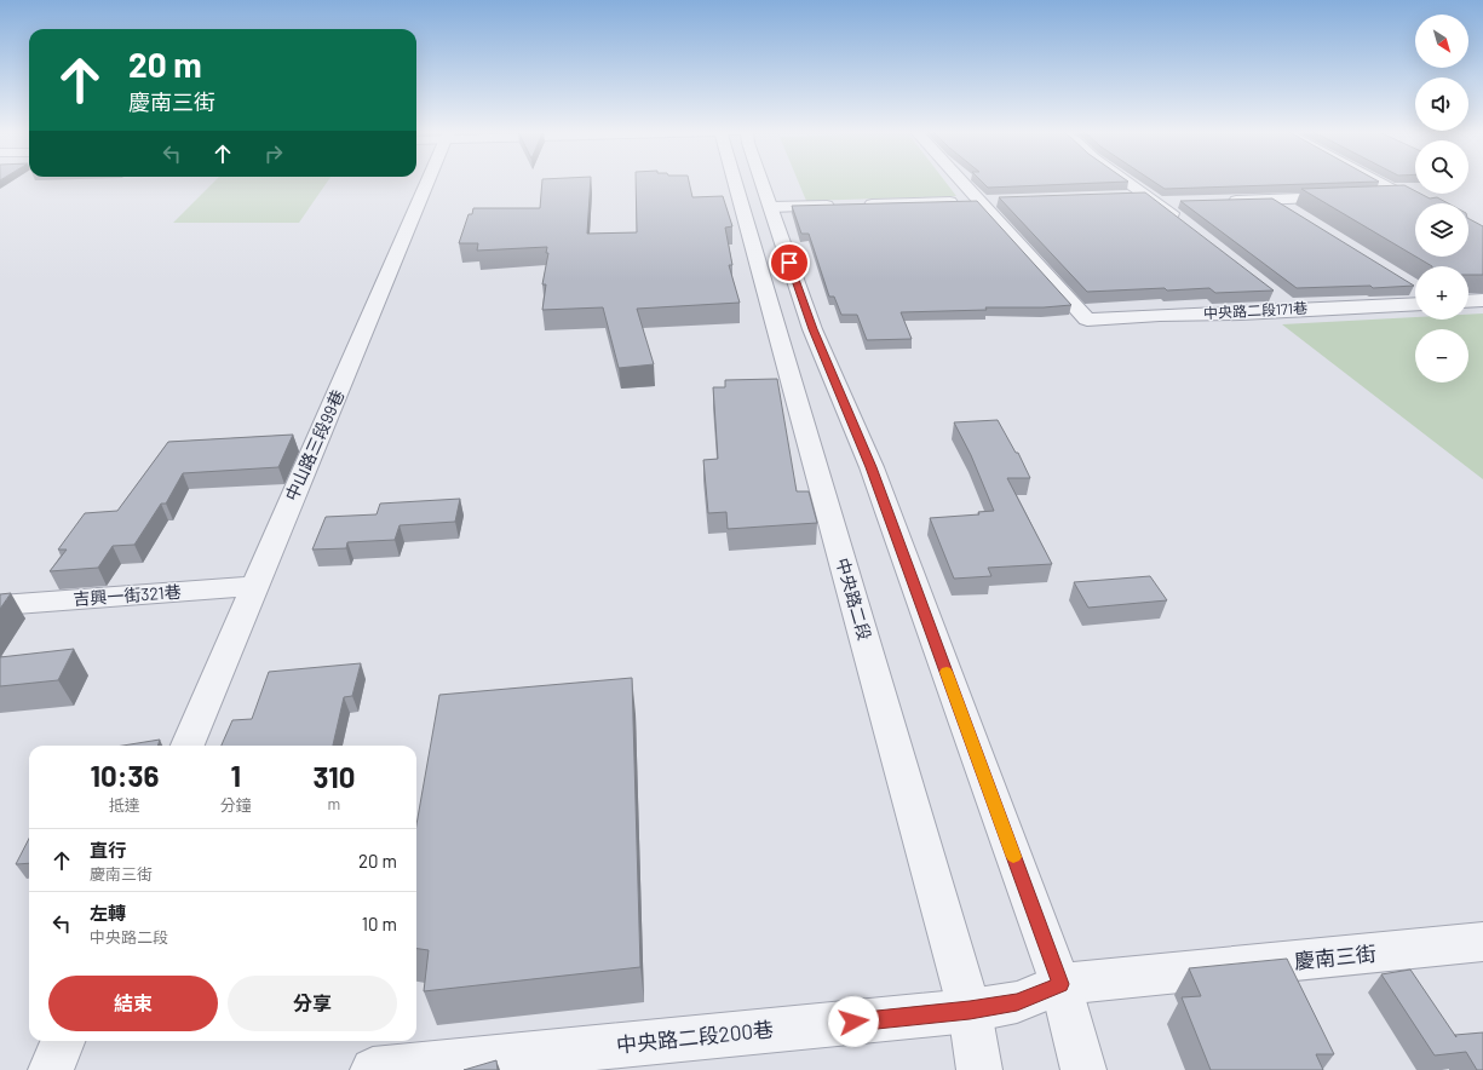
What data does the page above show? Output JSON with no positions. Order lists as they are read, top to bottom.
{
  "streets": {
    "street": [
      "中央路二段171巷",
      "中山路三段99巷",
      "吉興一街321巷",
      "中央路二段",
      "慶南三街",
      "中央路二段200巷"
    ]
  },
  "crossings": [
    ["中山路三段99巷", "吉興一街321巷"],
    ["中央路二段", "中央路二段200巷"],
    ["慶南三街", "中央路二段200巷"]
  ],
  "north": "bottom right",
  "page": {
    "map_buttons": ["+", "−"],
    "turn": ["20 m", "慶南三街"],
    "eta": [
      "10:36",
      "抵達",
      "1",
      "分鐘",
      "310",
      "m"
    ],
    "list": [
      {
        "name": "直行",
        "note": "慶南三街",
        "value": "20 m"
      },
      {
        "name": "左轉",
        "note": "中央路二段",
        "value": "10 m"
      }
    ],
    "buttons": ["結束", "分享"]
  }
}
